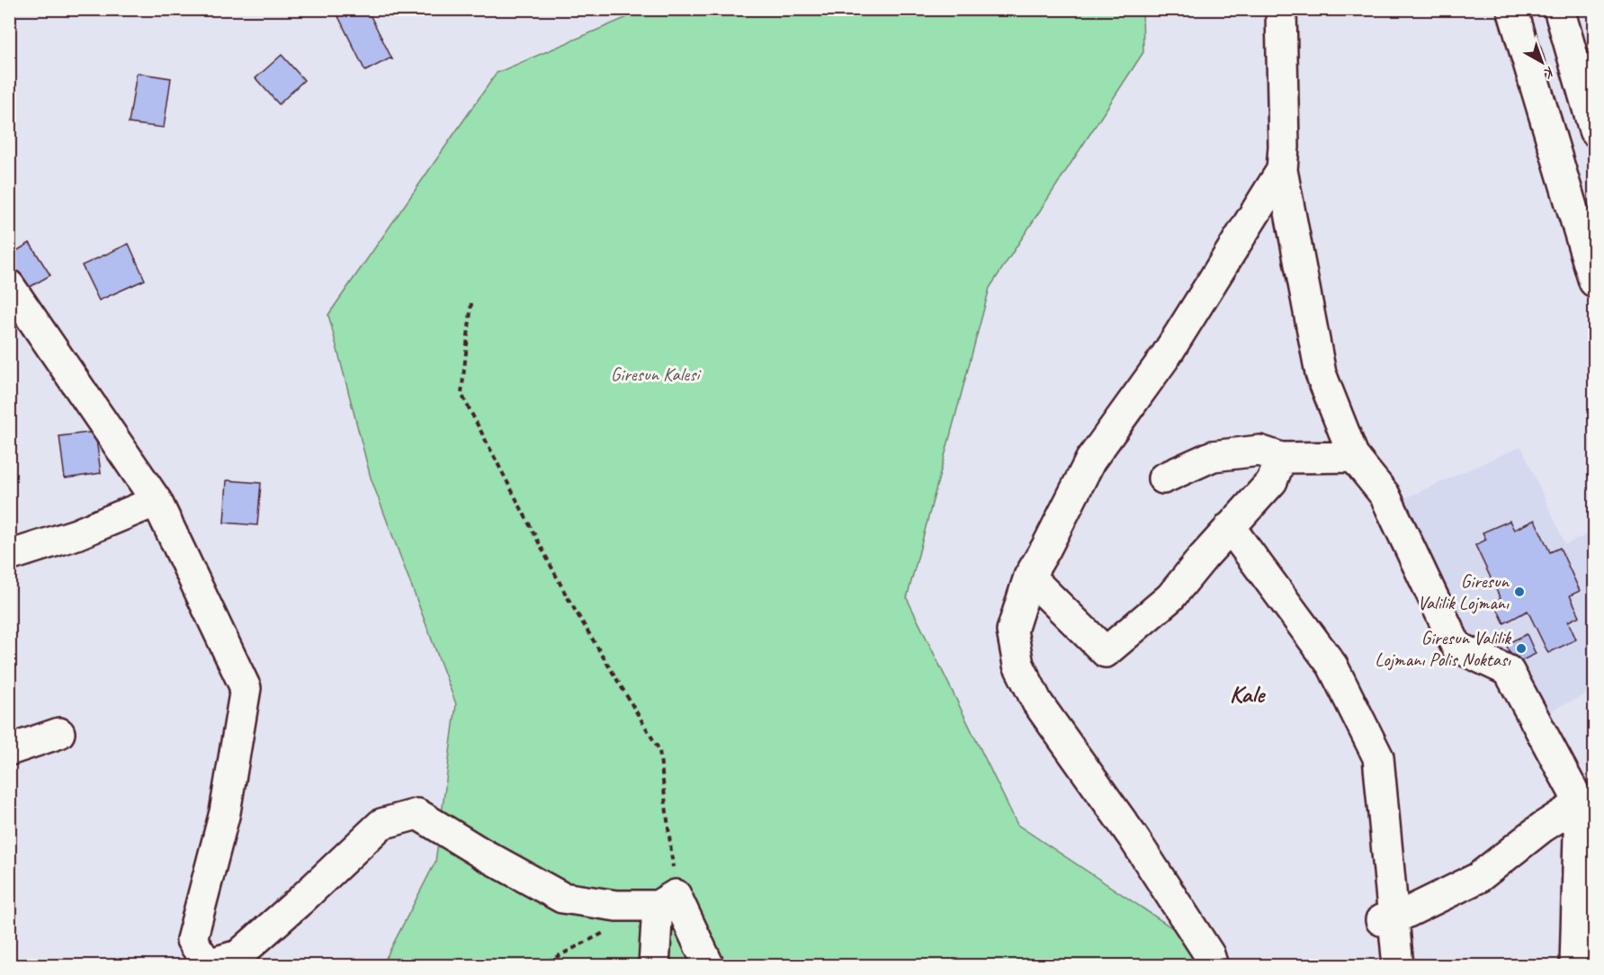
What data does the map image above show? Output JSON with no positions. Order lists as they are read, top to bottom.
{
  "districts": ["Kale"],
  "parks": ["Giresun Kalesi"],
  "places": ["Giresun Valilik Lojmanı", "Giresun Valilik Lojmanı Polis Noktası"],
  "north": "bottom right"
}
